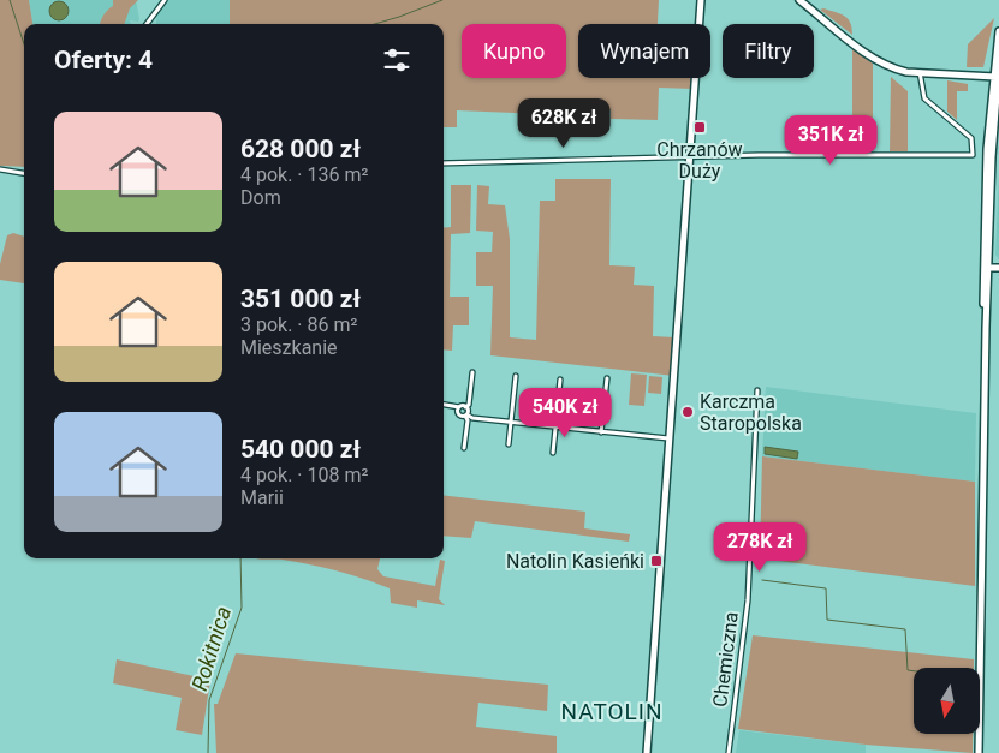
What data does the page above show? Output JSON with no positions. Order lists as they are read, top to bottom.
{
  "streets": {
    "street": ["Chemiczna"]
  },
  "districts": ["NATOLIN"],
  "water": ["Rokitnica"],
  "places": {
    "transit": ["Chrzanów Duży", "Natolin Kasieńki"],
    "other": ["Karczma Staropolska"]
  },
  "north": "bottom",
  "page": {
    "chip": ["Kupno", "Wynajem", "Filtry"],
    "heading": "Oferty: 4",
    "list": [
      {
        "name": "628 000 zł",
        "note": "4 pok. · 136 m² · Dom"
      },
      {
        "name": "351 000 zł",
        "note": "3 pok. · 86 m² · Mieszkanie"
      },
      {
        "name": "540 000 zł",
        "note": "4 pok. · 108 m² · Marii"
      }
    ],
    "price": [
      "628K zł",
      "351K zł",
      "540K zł",
      "278K zł"
    ]
  }
}
